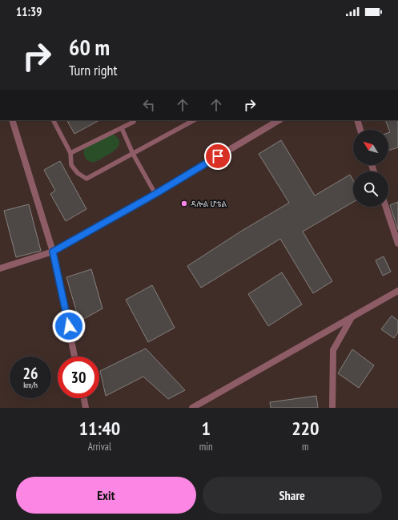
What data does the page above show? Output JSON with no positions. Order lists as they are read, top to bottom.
{
  "places": ["ዳሎል ሆቴል"],
  "north": "top left",
  "page": {
    "status": "11:39",
    "turn": ["60 m", "Turn right"],
    "speed": "26 km/h",
    "limit": "30",
    "eta": [
      "11:40",
      "Arrival",
      "1",
      "min",
      "220",
      "m"
    ],
    "buttons": ["Exit", "Share"]
  }
}
